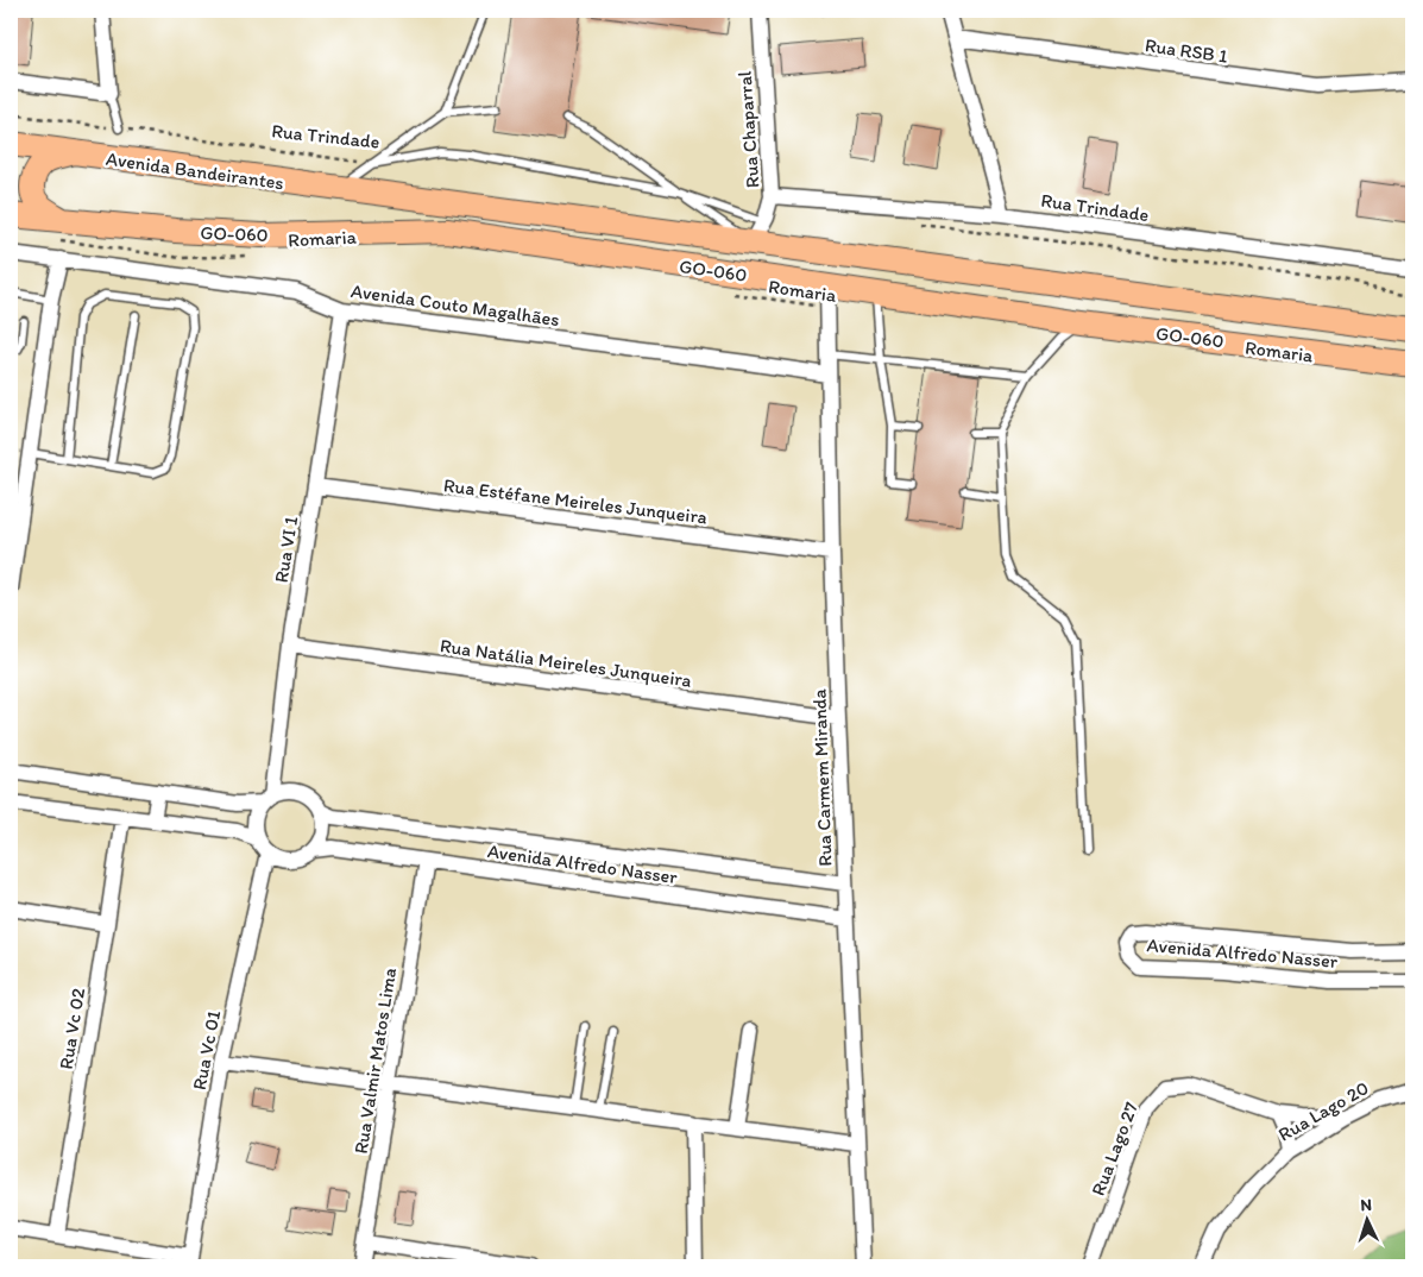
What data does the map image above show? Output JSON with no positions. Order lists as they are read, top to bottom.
{
  "streets": {
    "main road": ["Avenida Bandeirantes", "GO-060"],
    "street": [
      "Rua RSB 1",
      "Rua Chaparral",
      "Rua Trindade",
      "Avenida Couto Magalhães",
      "Rua Estéfane Meireles Junqueira",
      "Rua VI 1",
      "Rua Natália Meireles Junqueira",
      "Rua Carmem Miranda",
      "Avenida Alfredo Nasser",
      "Rua Vc 02",
      "Rua Vc 01",
      "Rua Valmir Matos Lima",
      "Rua Lago 20",
      "Rua Lago 27"
    ],
    "path": ["Romaria"]
  },
  "crossings": [
    ["Rua Chaparral", "Rua Trindade"],
    ["Rua Chaparral", "GO-060"],
    ["Avenida Bandeirantes", "GO-060"],
    ["GO-060", "Romaria"],
    ["GO-060", "Rua Carmem Miranda"],
    ["Romaria", "Rua Carmem Miranda"],
    ["Avenida Couto Magalhães", "Rua VI 1"],
    ["Avenida Couto Magalhães", "Rua Carmem Miranda"],
    ["Rua Estéfane Meireles Junqueira", "Rua VI 1"],
    ["Rua Estéfane Meireles Junqueira", "Rua Carmem Miranda"],
    ["Rua VI 1", "Rua Natália Meireles Junqueira"],
    ["Rua VI 1", "Avenida Alfredo Nasser"],
    ["Rua VI 1", "Rua Vc 01"],
    ["Rua Natália Meireles Junqueira", "Rua Carmem Miranda"],
    ["Rua Carmem Miranda", "Avenida Alfredo Nasser"],
    ["Avenida Alfredo Nasser", "Rua Vc 01"],
    ["Avenida Alfredo Nasser", "Rua Valmir Matos Lima"],
    ["Rua Lago 20", "Rua Lago 27"]
  ],
  "north": "top"
}
